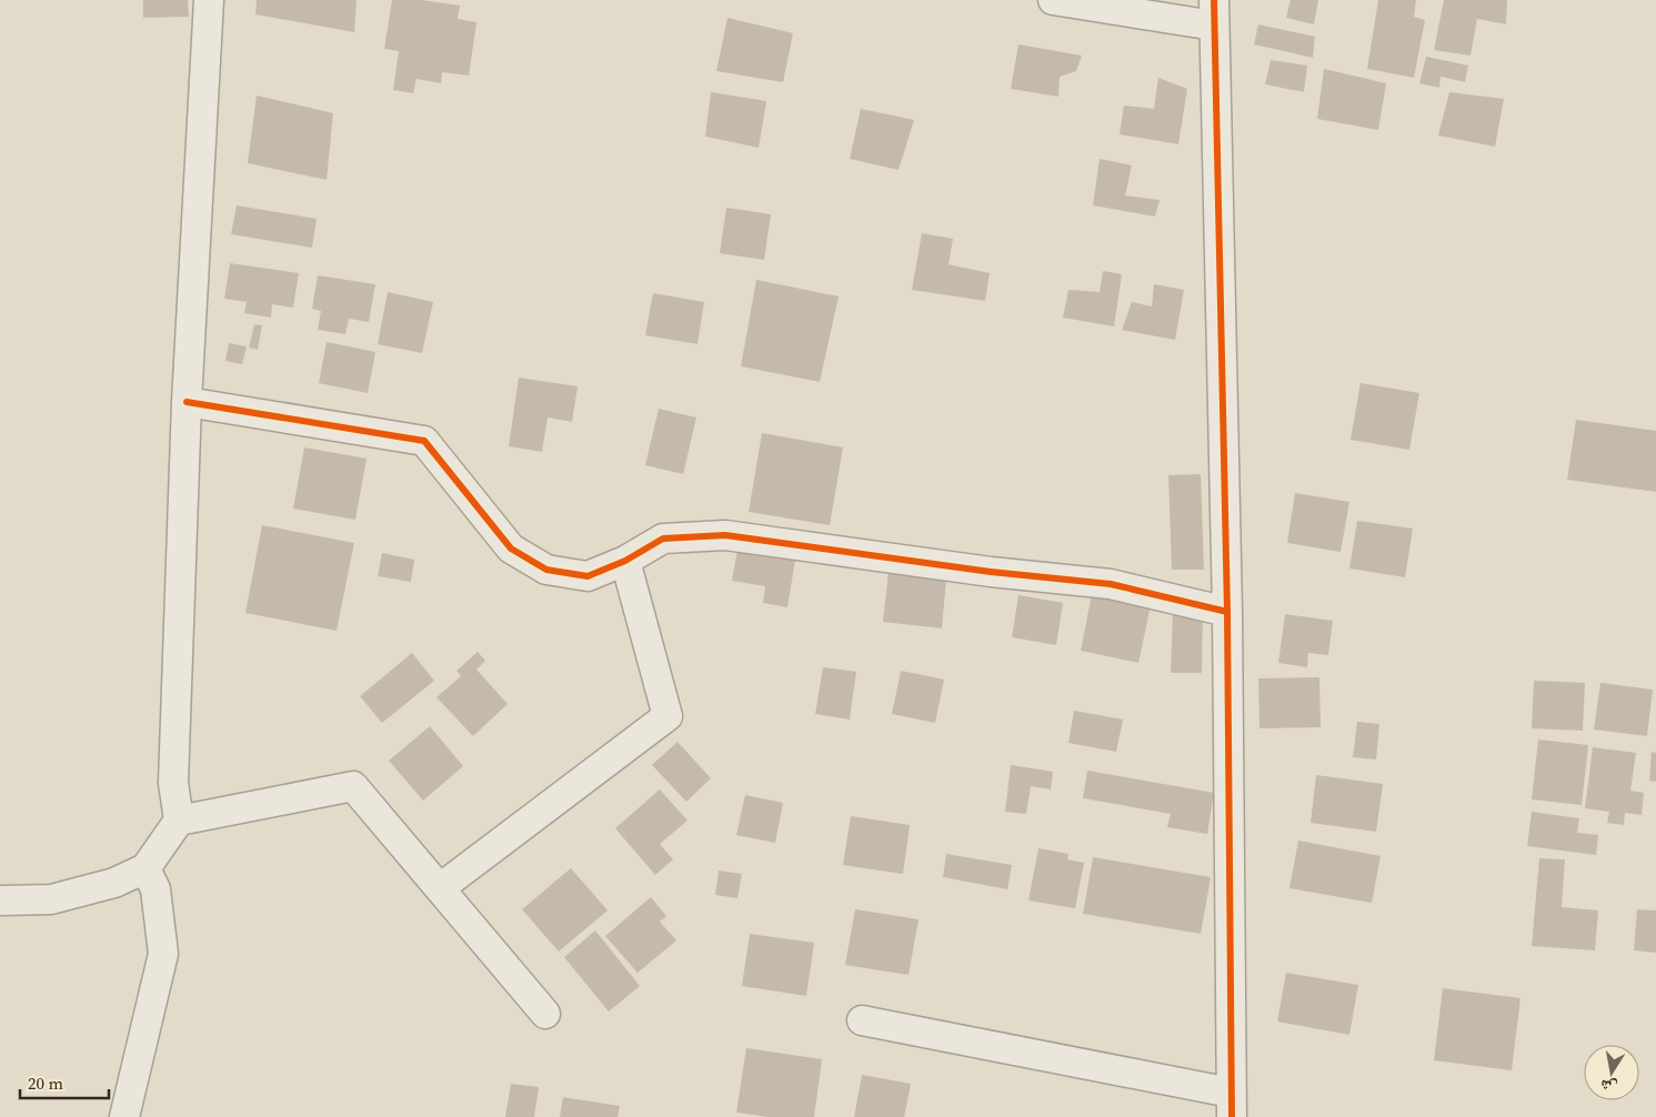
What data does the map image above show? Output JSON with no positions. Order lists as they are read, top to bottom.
{
  "scale_bar": "20 m",
  "north": "bottom"
}
